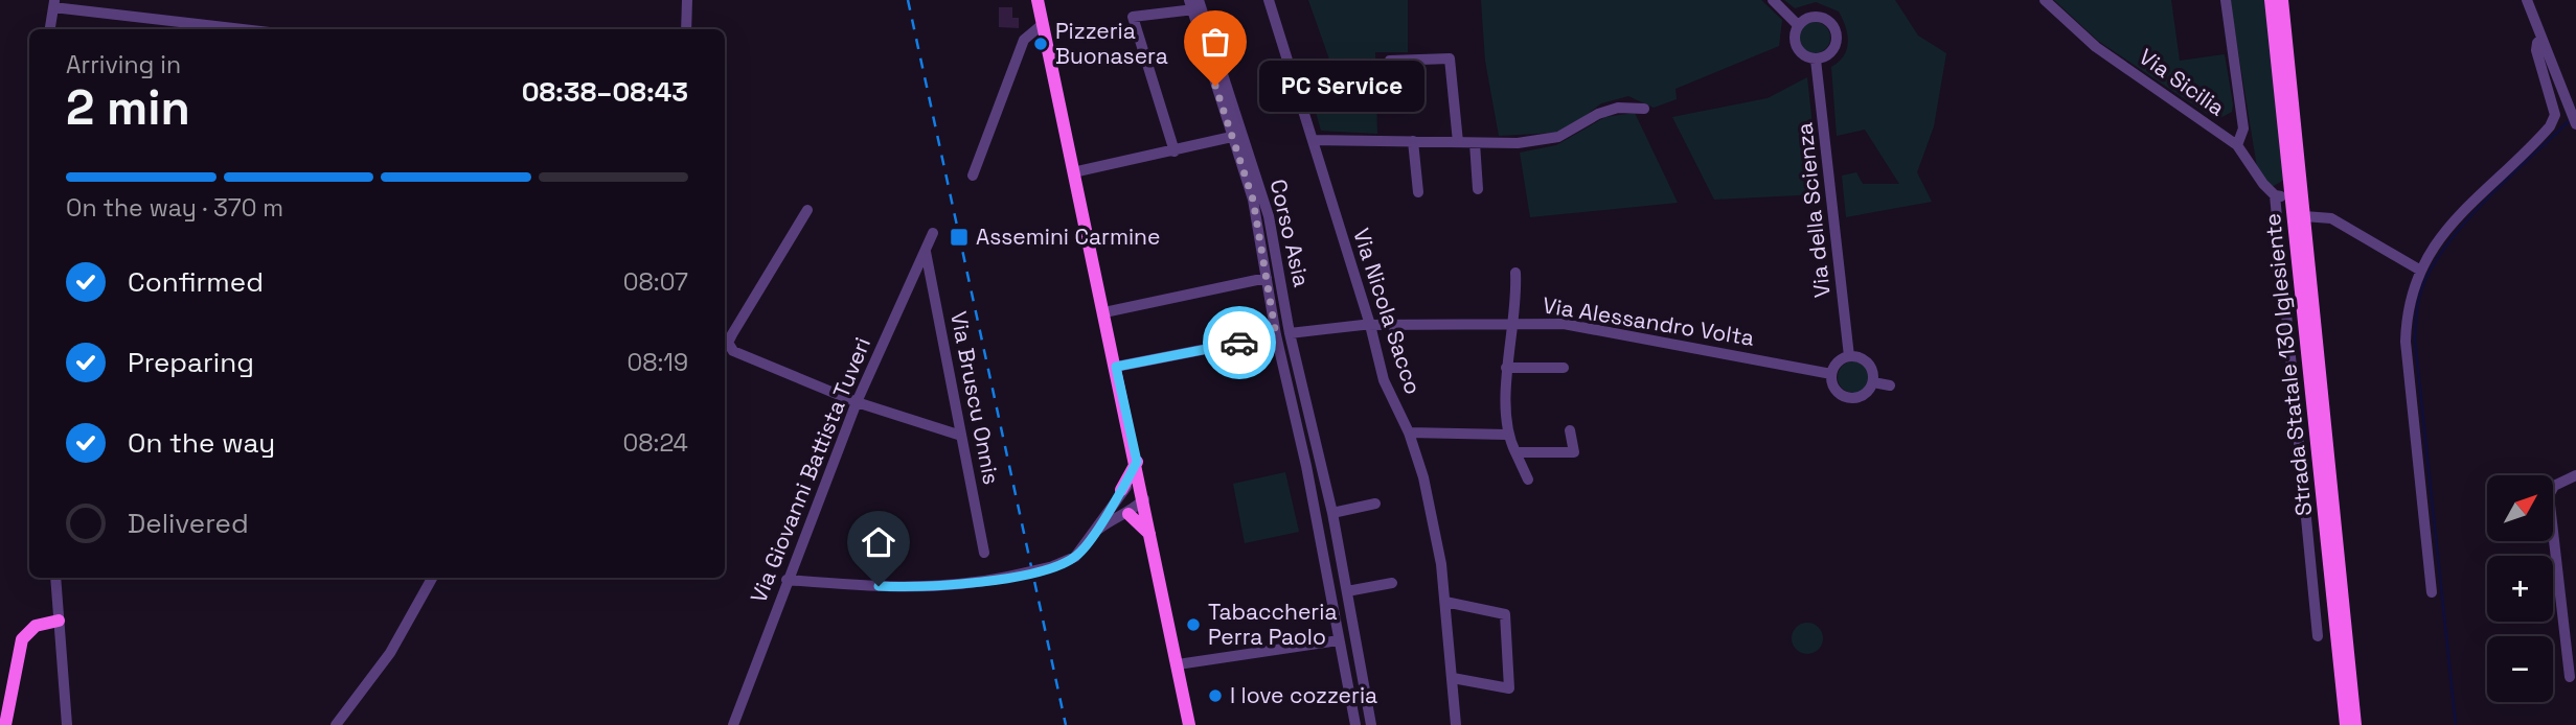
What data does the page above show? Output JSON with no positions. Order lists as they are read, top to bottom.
{
  "streets": {
    "main road": ["Strada Statale 130 Iglesiente"],
    "street": [
      "Via Sicilia",
      "Via della Scienza",
      "Corso Asia",
      "Via Nicola Sacco",
      "Via Alessandro Volta",
      "Via Bruscu Onnis",
      "Via Giovanni Battista Tuveri"
    ]
  },
  "crossings": [
    ["Via della Scienza", "Via Alessandro Volta"],
    ["Corso Asia", "Via Alessandro Volta"],
    ["Via Nicola Sacco", "Via Alessandro Volta"],
    ["Via Bruscu Onnis", "Via Giovanni Battista Tuveri"]
  ],
  "places": {
    "other": [
      "Pizzeria Buonasera",
      "PC Service",
      "Tabaccheria Perra Paolo",
      "I love cozzeria"
    ],
    "transit": ["Assemini Carmine"]
  },
  "north": "top right",
  "page": {
    "heading": ["2 min", "Arriving in", "08:38–08:43"],
    "bubble": "PC Service",
    "bar": "On the way · 370 m",
    "list": [
      ["Confirmed", "08:07"],
      ["Preparing", "08:19"],
      ["On the way", "08:24"],
      "Delivered"
    ],
    "map_buttons": ["+", "−"]
  }
}
